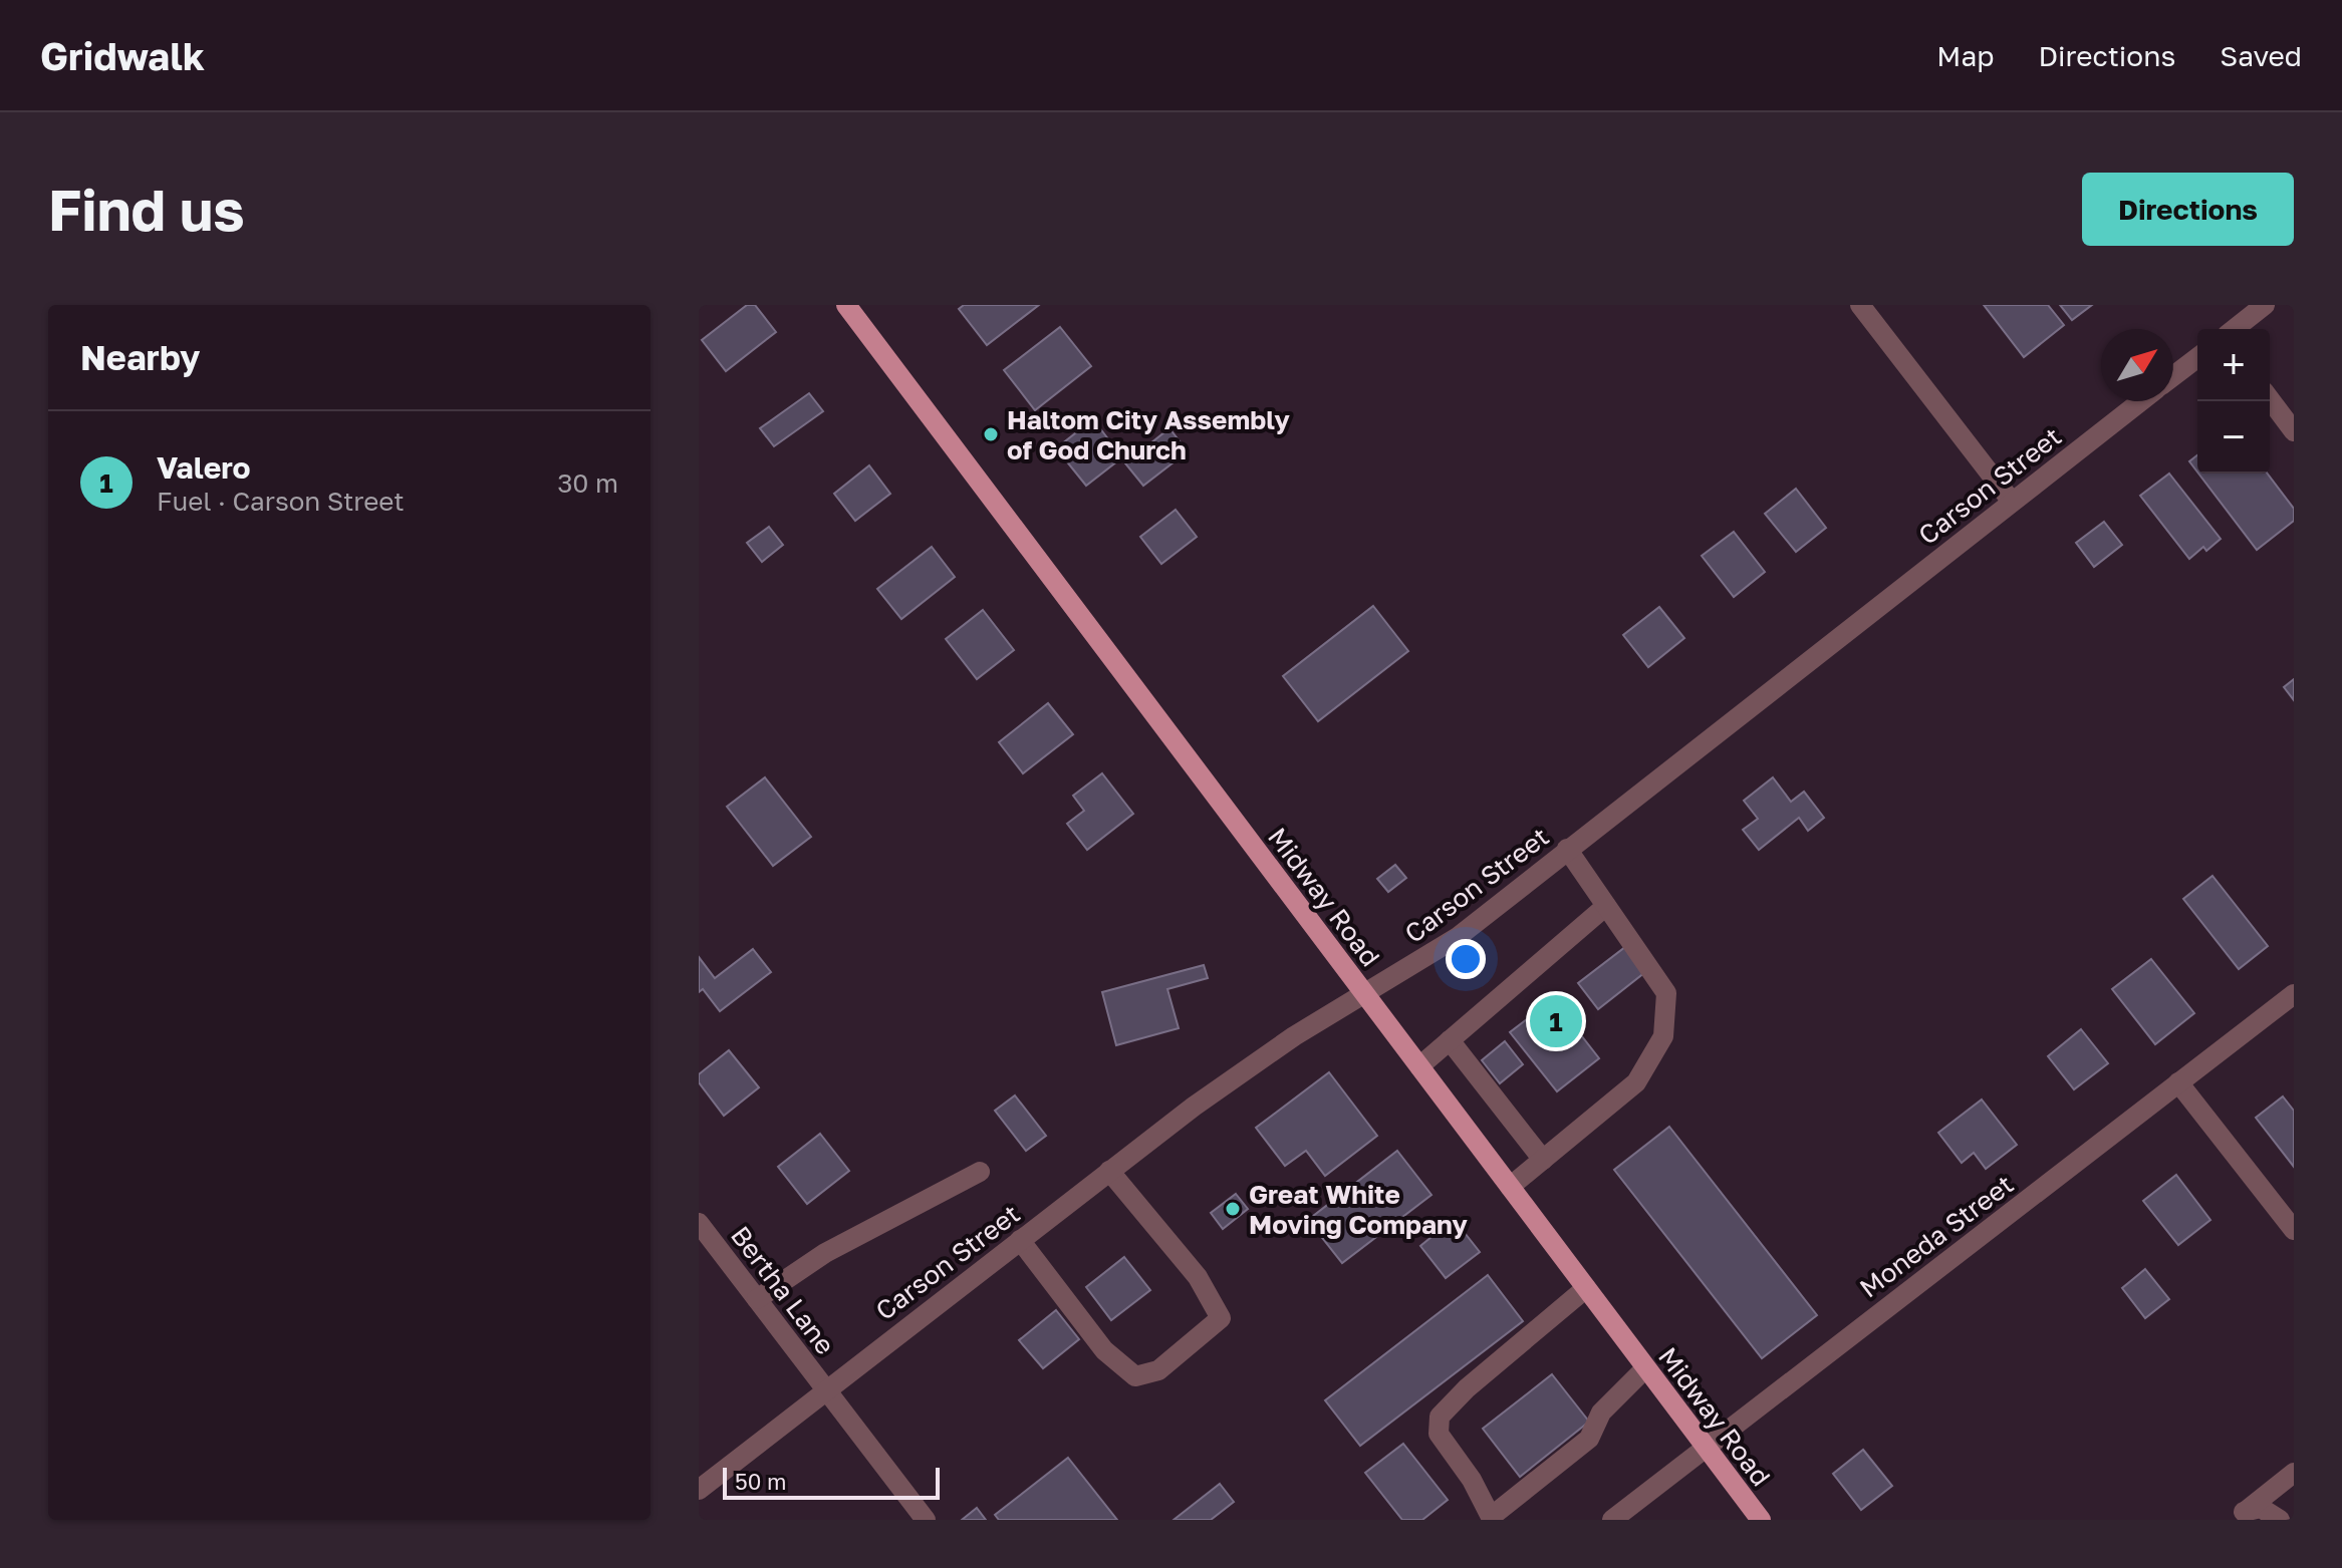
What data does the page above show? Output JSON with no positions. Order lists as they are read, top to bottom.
{
  "streets": {
    "main road": ["Midway Road"],
    "street": ["Carson Street", "Moneda Street", "Bertha Lane"]
  },
  "crossings": [
    ["Carson Street", "Midway Road"],
    ["Carson Street", "Bertha Lane"],
    ["Midway Road", "Moneda Street"]
  ],
  "places": ["Haltom City Assembly of God Church", "Great White Moving Company"],
  "scale_bar": "50 m",
  "north": "top right",
  "page": {
    "header": "Gridwalk",
    "nav": ["Map", "Directions", "Saved"],
    "buttons": "Directions",
    "title": "Find us",
    "heading": "Nearby",
    "map_buttons": ["+", "−"],
    "list": [
      {
        "mark": "1",
        "name": "Valero",
        "note": "Fuel · Carson Street",
        "value": "30 m"
      }
    ],
    "pins": "1",
    "scale": "50 m"
  }
}
